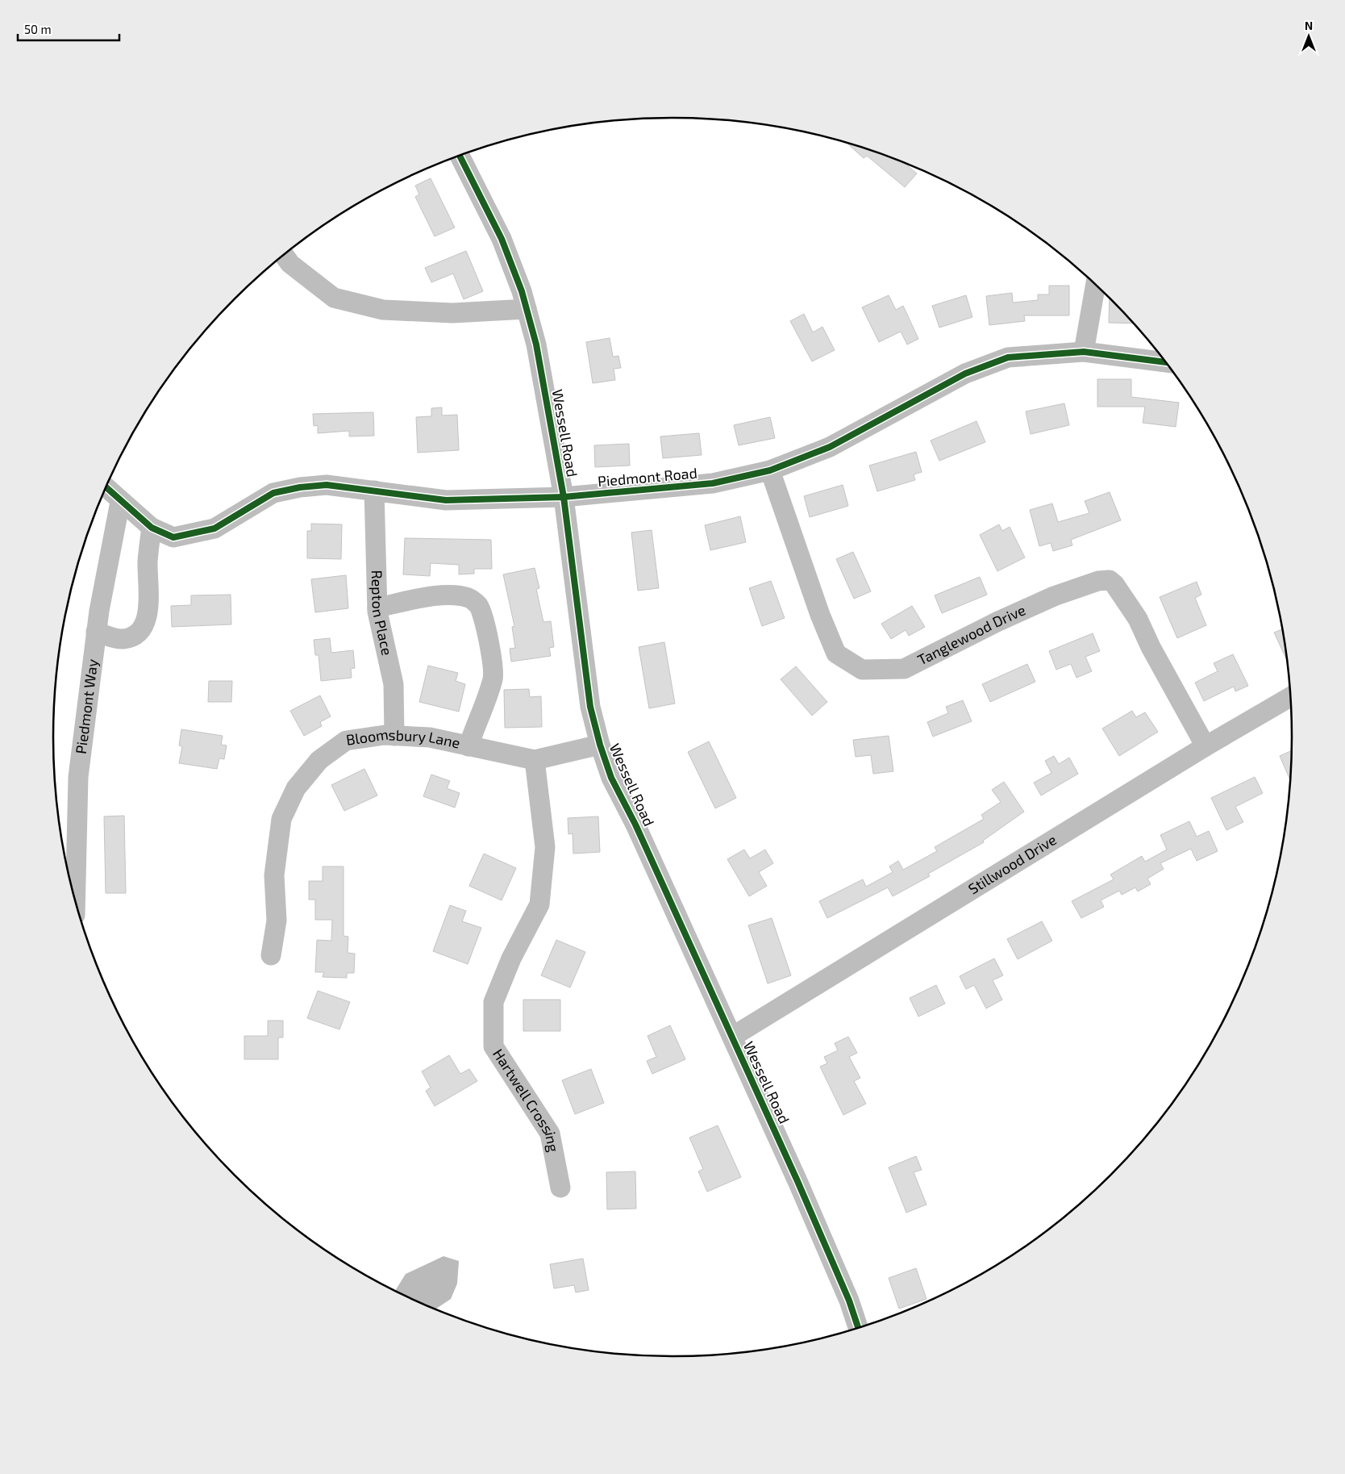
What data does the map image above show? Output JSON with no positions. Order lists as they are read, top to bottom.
{
  "streets": {
    "street": [
      "Wessell Road",
      "Piedmont Road",
      "Repton Place",
      "Tanglewood Drive",
      "Piedmont Way",
      "Bloomsbury Lane",
      "Stillwood Drive",
      "Hartwell Crossing"
    ]
  },
  "crossings": [
    ["Wessell Road", "Piedmont Road"],
    ["Wessell Road", "Bloomsbury Lane"],
    ["Wessell Road", "Stillwood Drive"],
    ["Piedmont Road", "Repton Place"],
    ["Piedmont Road", "Tanglewood Drive"],
    ["Piedmont Road", "Piedmont Way"],
    ["Repton Place", "Bloomsbury Lane"],
    ["Tanglewood Drive", "Stillwood Drive"],
    ["Bloomsbury Lane", "Hartwell Crossing"]
  ],
  "scale_bar": "50 m",
  "north": "top"
}
